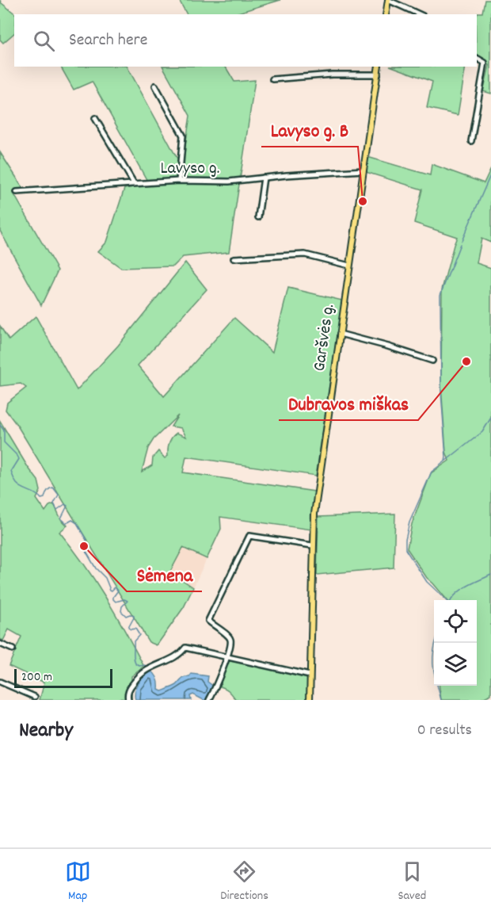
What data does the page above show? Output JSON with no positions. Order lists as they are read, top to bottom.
{
  "streets": {
    "main road": ["Garšvės g."],
    "street": ["Lavyso g."]
  },
  "crossings": [
    ["Lavyso g.", "Garšvės g."]
  ],
  "places": ["Lavyso g. B", "Dubravos miškas", "Sėmena"],
  "scale_bar": "200 m",
  "page": {
    "search": "Search here",
    "scale": "200 m",
    "heading": ["Nearby", "0 results"],
    "nav": ["Map", "Directions", "Saved"]
  }
}
